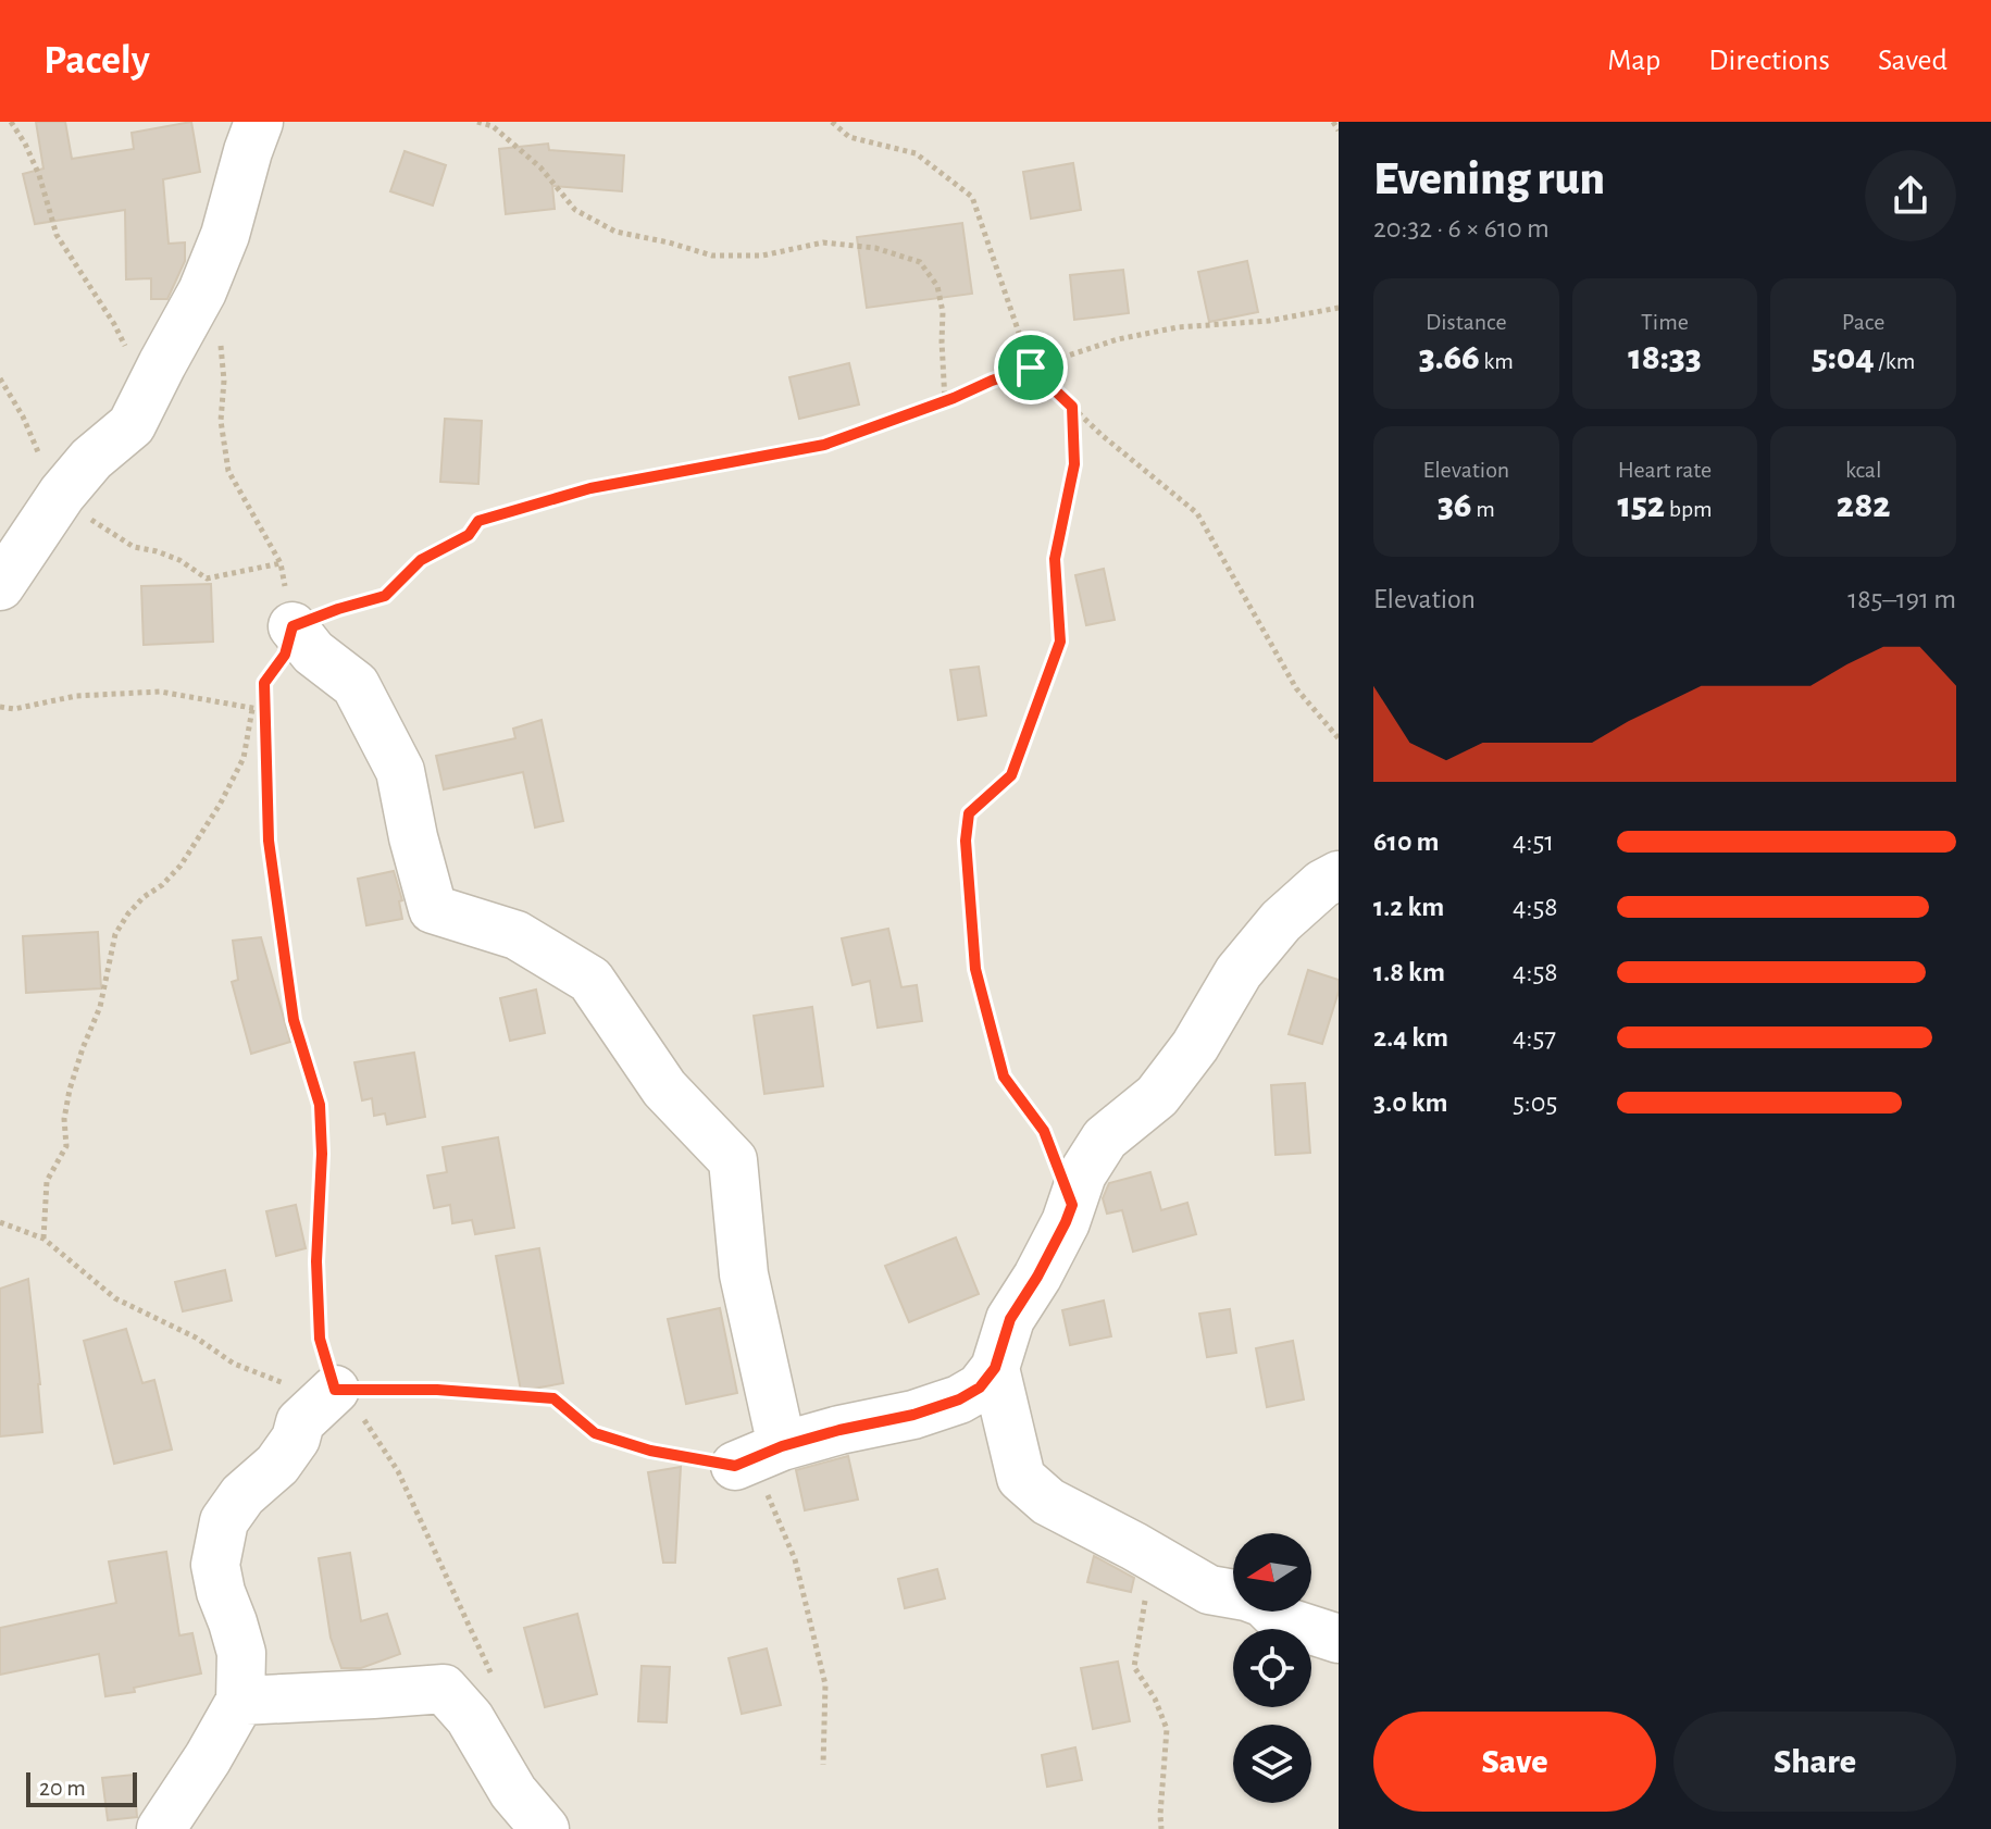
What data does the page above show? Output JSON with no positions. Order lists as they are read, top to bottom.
{
  "scale_bar": "20 m",
  "north": "left",
  "page": {
    "header": "Pacely",
    "nav": ["Map", "Directions", "Saved"],
    "heading": ["Evening run", "20:32 · 6 × 610 m"],
    "stats": [
      ["Distance", "3.66 km"],
      ["Time", "18:33"],
      ["Pace", "5:04 /km"],
      ["Elevation", "36 m"],
      ["Heart rate", "152 bpm"],
      ["kcal", "282"]
    ],
    "chart": ["Elevation", "185–191 m"],
    "list": [
      {
        "name": "610 m",
        "note": "4:51"
      },
      {
        "name": "1.2 km",
        "note": "4:58"
      },
      {
        "name": "1.8 km",
        "note": "4:58"
      },
      {
        "name": "2.4 km",
        "note": "4:57"
      },
      {
        "name": "3.0 km",
        "note": "5:05"
      }
    ],
    "buttons": ["Save", "Share"],
    "scale": "20 m"
  }
}
